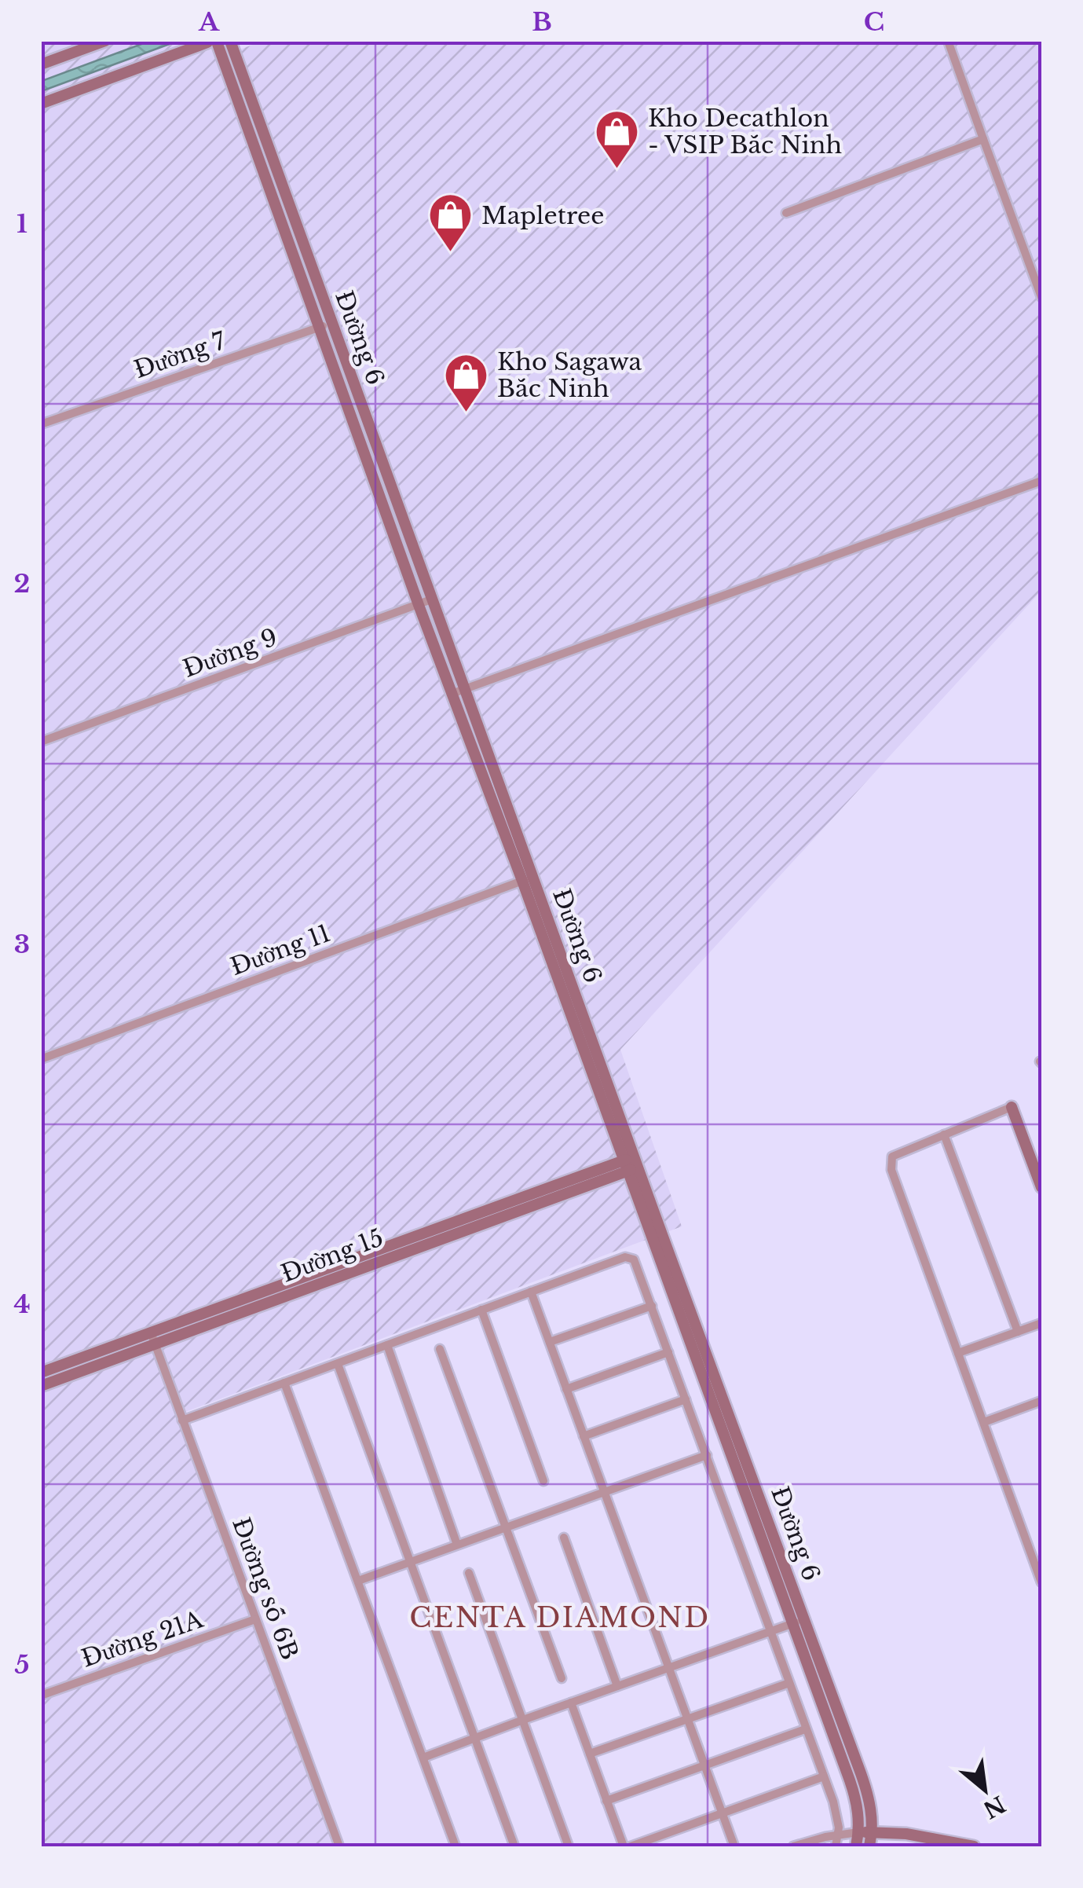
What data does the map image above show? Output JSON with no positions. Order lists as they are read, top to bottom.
{
  "streets": {
    "main road": ["Đường 6", "Đường 15"],
    "street": [
      "Đường 7",
      "Đường 9",
      "Đường 11",
      "Đường số 6B",
      "Đường 21A"
    ]
  },
  "crossings": [
    ["Đường 6", "Đường 7"],
    ["Đường 6", "Đường 9"],
    ["Đường 6", "Đường 11"],
    ["Đường 6", "Đường 15"],
    ["Đường 15", "Đường số 6B"],
    ["Đường số 6B", "Đường 21A"]
  ],
  "districts": ["CENTA DIAMOND"],
  "places": {
    "shop": ["Kho Decathlon - VSIP Bắc Ninh", "Mapletree", "Kho Sagawa Bắc Ninh"]
  },
  "north": "bottom right",
  "grid": {
    "columns": ["A", "B", "C"],
    "rows": [
      "1",
      "2",
      "3",
      "4",
      "5"
    ]
  }
}
